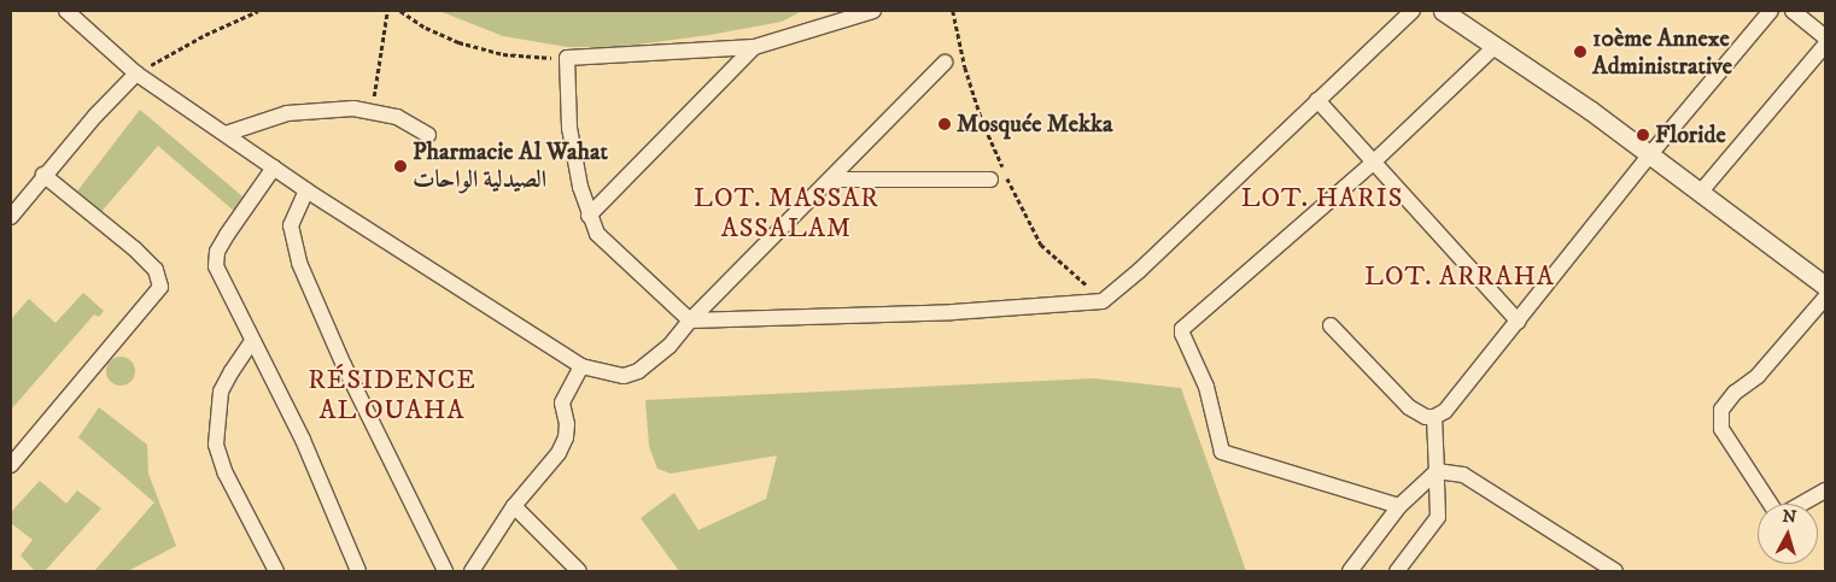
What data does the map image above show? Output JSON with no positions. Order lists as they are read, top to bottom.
{
  "districts": [
    "LOT. MASSAR ASSALAM",
    "LOT. HARIS",
    "LOT. ARRAHA",
    "RÉSIDENCE AL OUAHA"
  ],
  "places": [
    "10ème Annexe Administrative",
    "Mosquée Mekka",
    "Floride",
    "Pharmacie Al Wahat الصيدلية الواحات"
  ],
  "north": "top"
}
